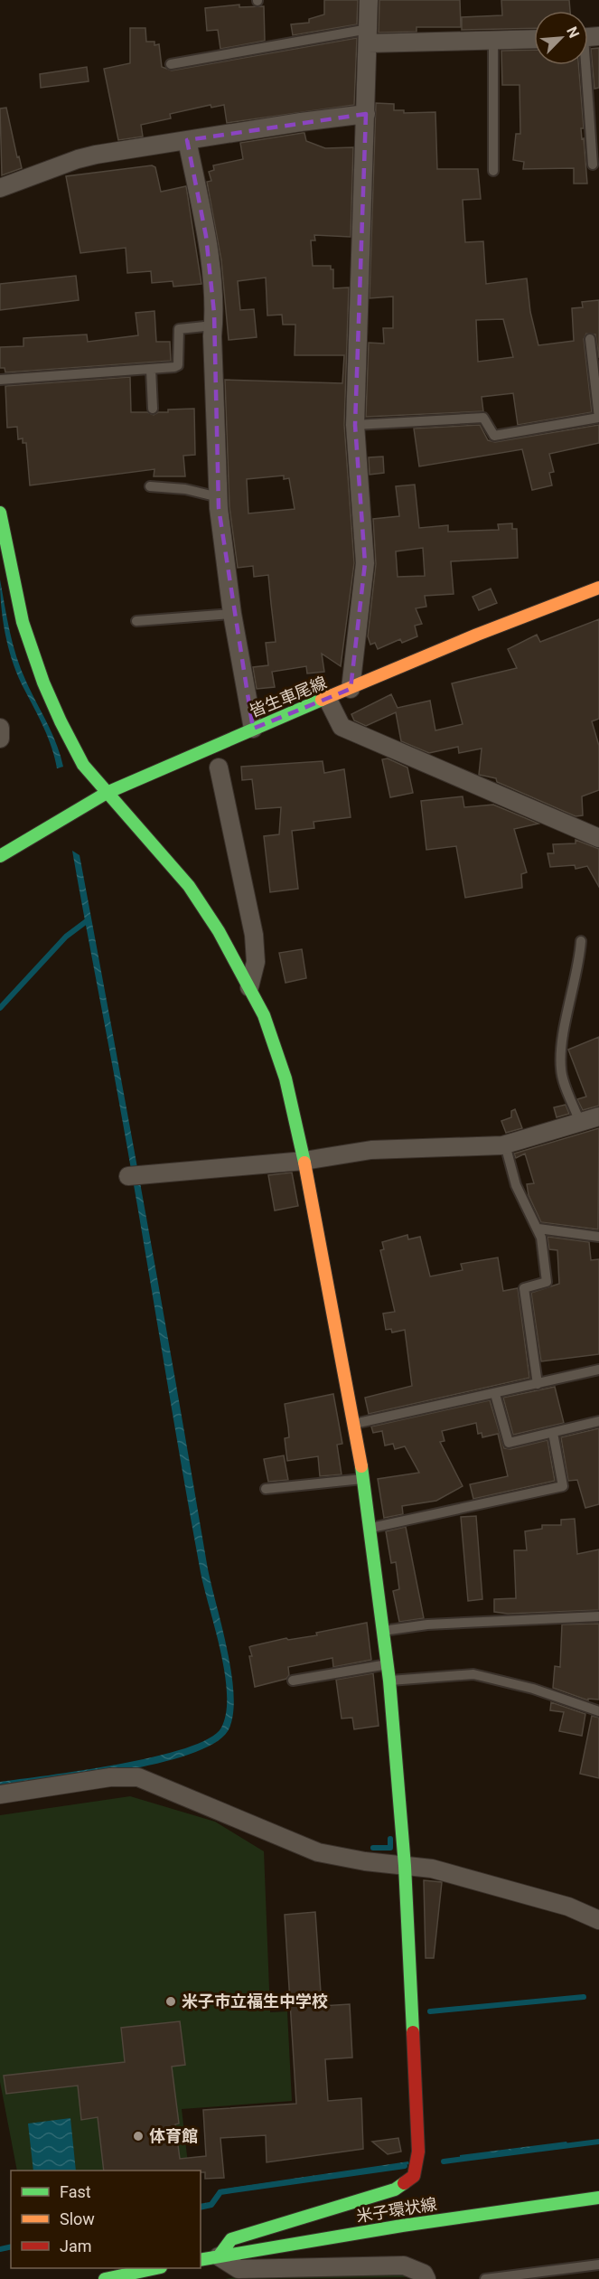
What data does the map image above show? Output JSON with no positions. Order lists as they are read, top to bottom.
{
  "streets": {
    "street": ["皆生車尾線", "米子環状線"]
  },
  "places": ["米子市立福生中学校", "体育館"],
  "legend": ["Fast", "Slow", "Jam"],
  "north": "top right"
}
